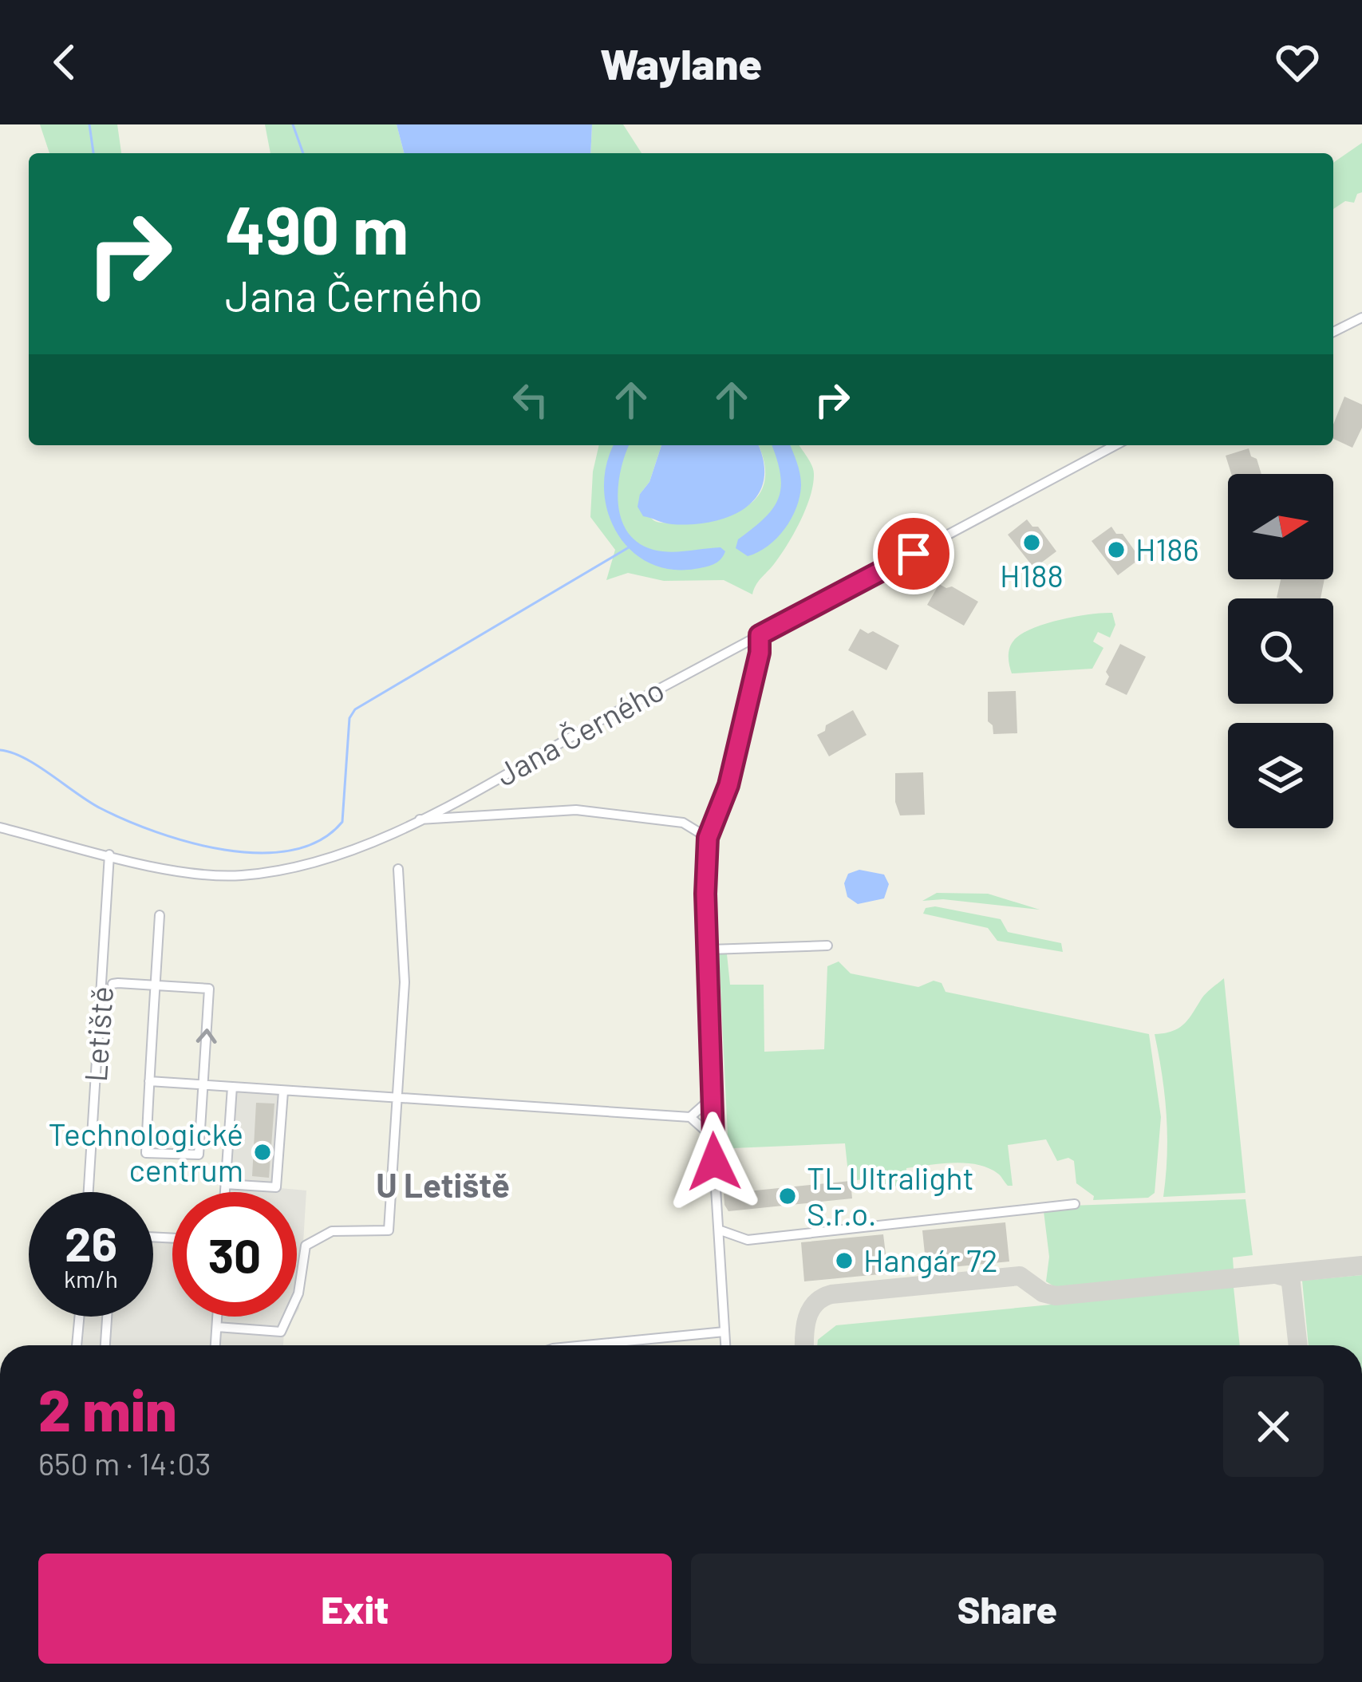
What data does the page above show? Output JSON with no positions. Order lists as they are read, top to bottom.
{
  "streets": {
    "street": ["Jana Černého", "Letiště"]
  },
  "crossings": [
    ["Jana Černého", "Letiště"]
  ],
  "districts": ["U Letiště"],
  "places": [
    "H188",
    "H186",
    "Technologické centrum",
    "TL Ultralight S.r.o.",
    "Hangár 72"
  ],
  "north": "right",
  "page": {
    "header": "Waylane",
    "turn": ["490 m", "Jana Černého"],
    "speed": "26 km/h",
    "limit": "30",
    "heading": ["2 min", "650 m · 14:03"],
    "buttons": ["Exit", "Share"]
  }
}
